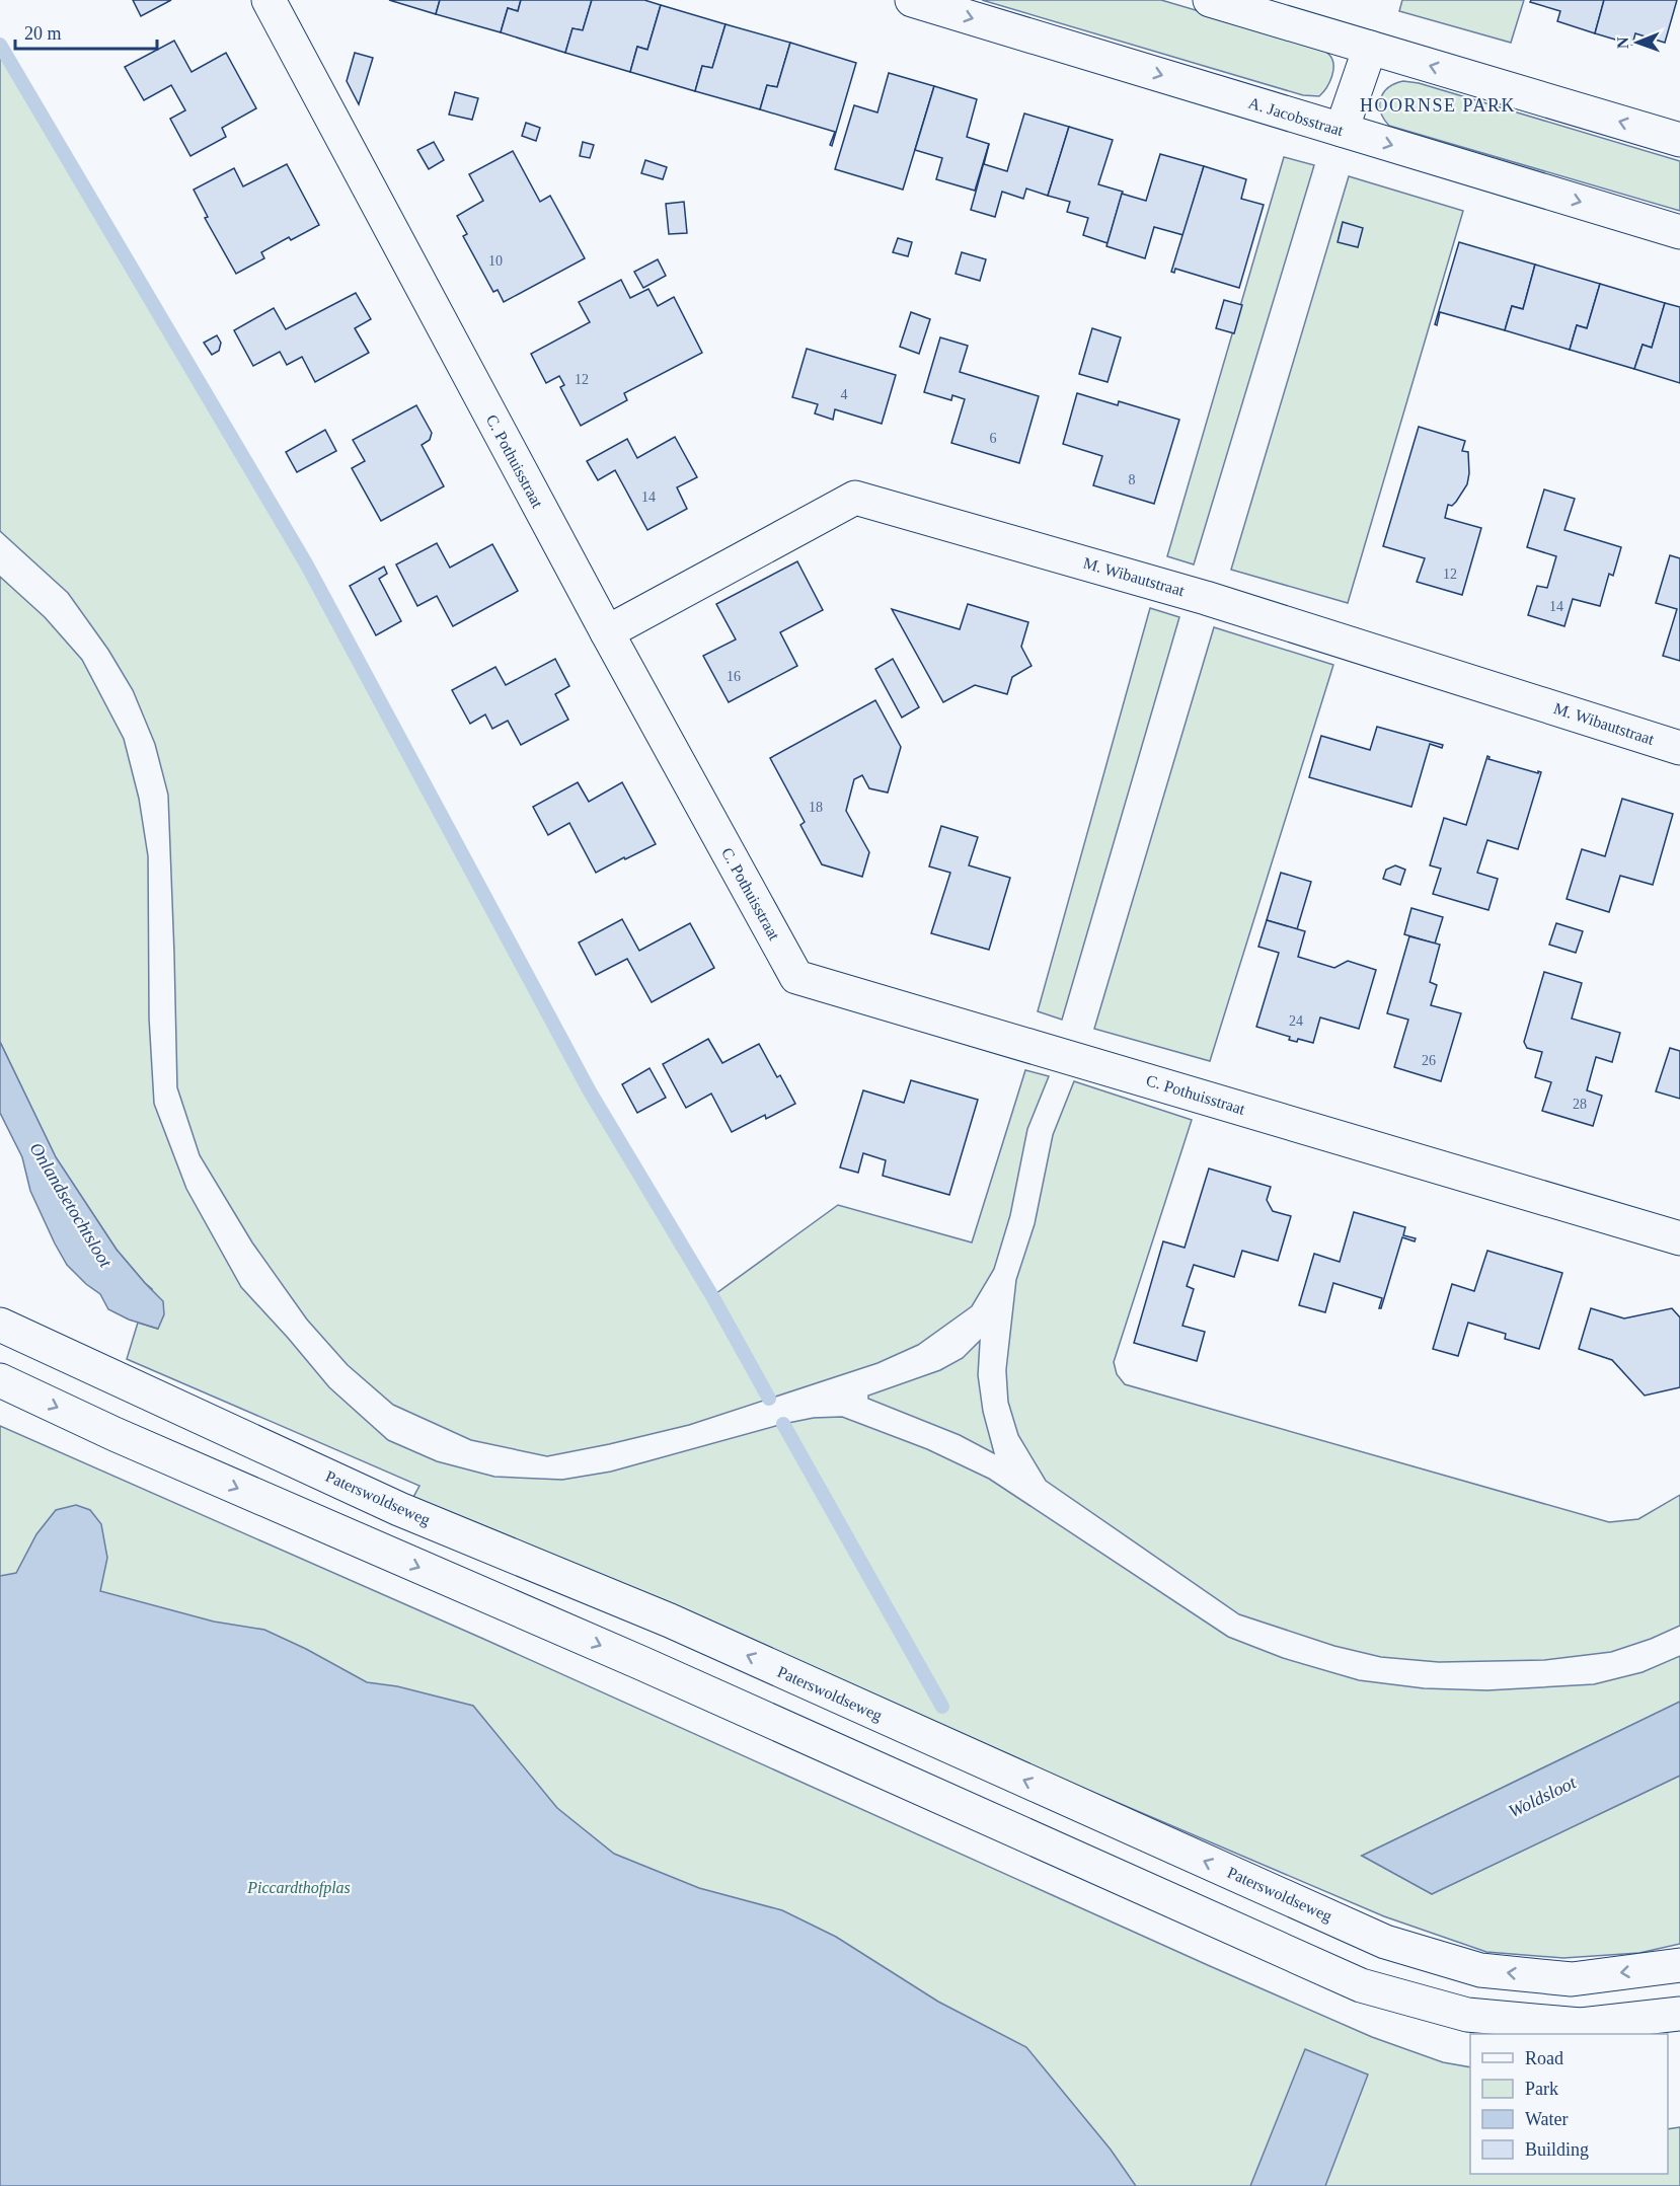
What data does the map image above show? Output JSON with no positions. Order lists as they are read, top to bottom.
{
  "streets": {
    "street": [
      "A. Jacobsstraat",
      "C. Pothuisstraat",
      "M. Wibautstraat",
      "Paterswoldseweg"
    ]
  },
  "crossings": [
    ["C. Pothuisstraat", "M. Wibautstraat"]
  ],
  "districts": ["HOORNSE PARK"],
  "water": ["Onlandsetochtsloot", "Woldsloot"],
  "parks": ["Piccardthofplas"],
  "house_numbers": [
    "10",
    "12",
    "4",
    "6",
    "8",
    "14",
    "12",
    "14",
    "16",
    "18",
    "24",
    "26",
    "28"
  ],
  "legend": [
    "Road",
    "Park",
    "Water",
    "Building"
  ],
  "scale_bar": "20 m",
  "north": "left"
}
